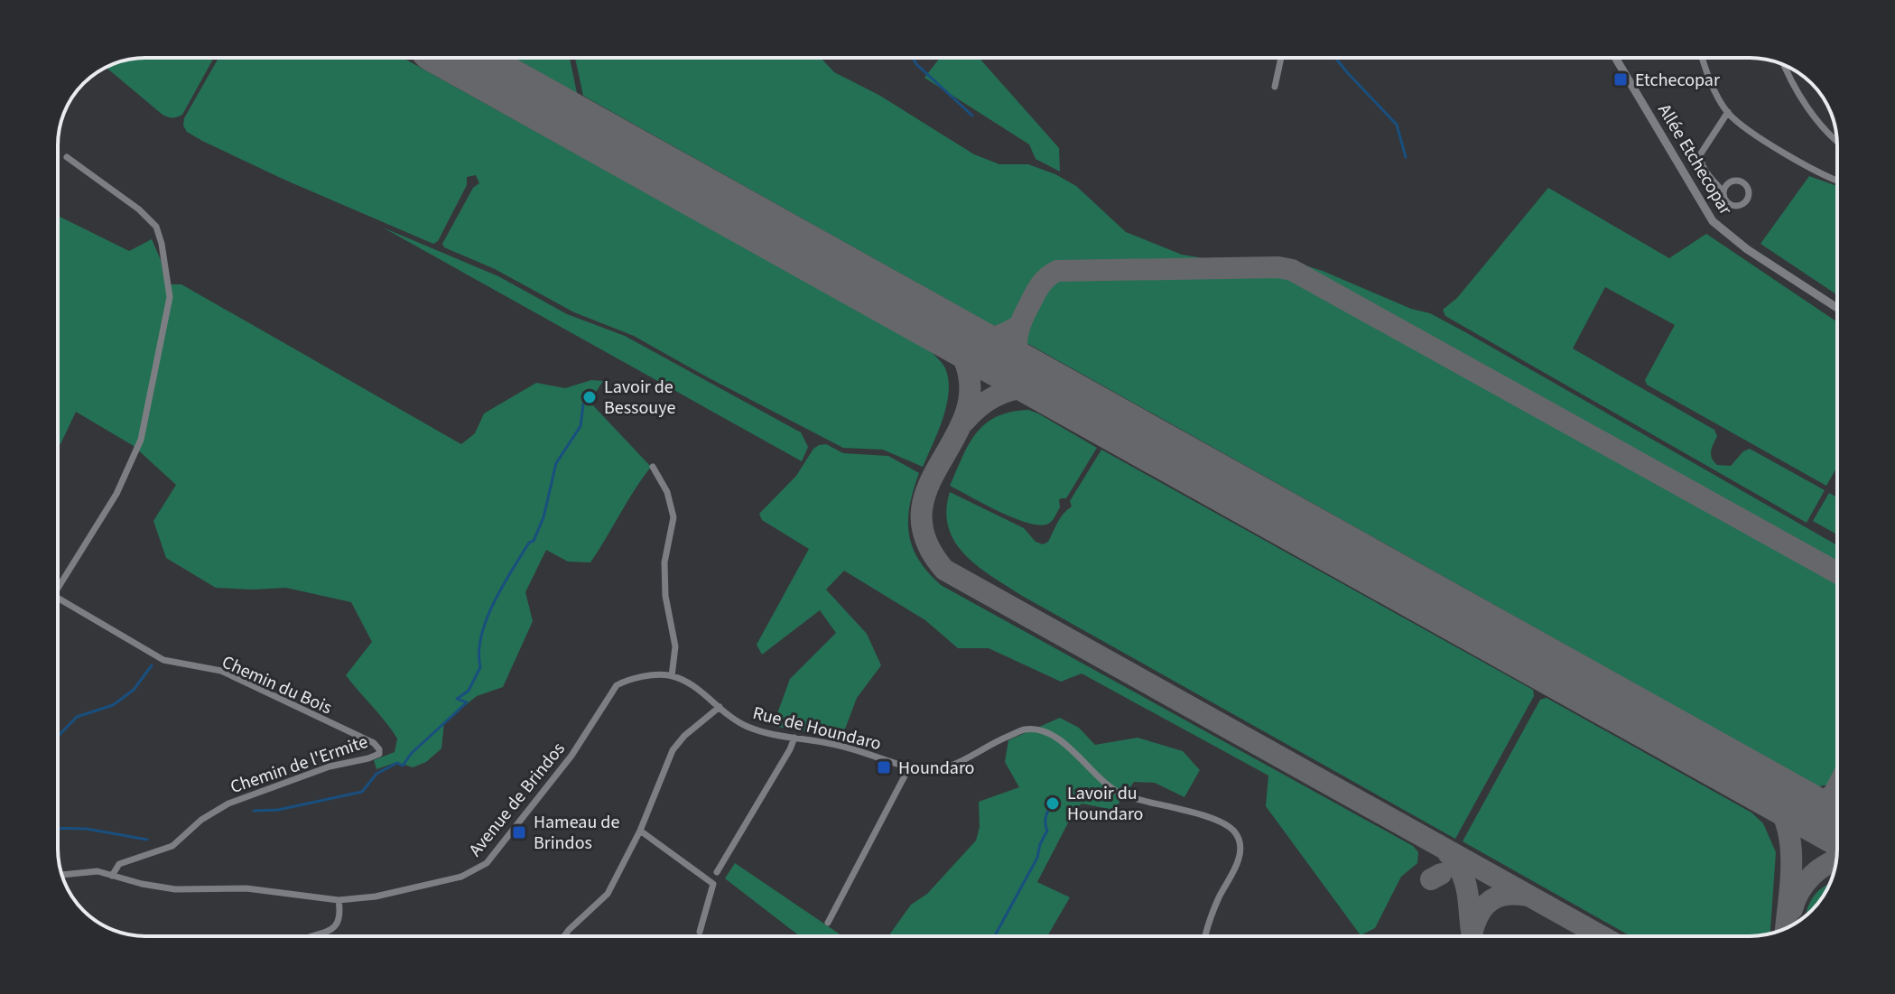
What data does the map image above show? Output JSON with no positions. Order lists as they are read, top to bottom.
{
  "streets": {
    "street": [
      "Allée Etchecopar",
      "Chemin du Bois",
      "Rue de Houndaro",
      "Chemin de l'Ermite",
      "Avenue de Brindos"
    ]
  },
  "crossings": [
    ["Chemin du Bois", "Chemin de l'Ermite"],
    ["Rue de Houndaro", "Avenue de Brindos"],
    ["Chemin de l'Ermite", "Avenue de Brindos"]
  ],
  "places": {
    "transit": ["Etchecopar", "Houndaro", "Hameau de Brindos"],
    "other": ["Lavoir de Bessouye", "Lavoir du Houndaro"]
  }
}
